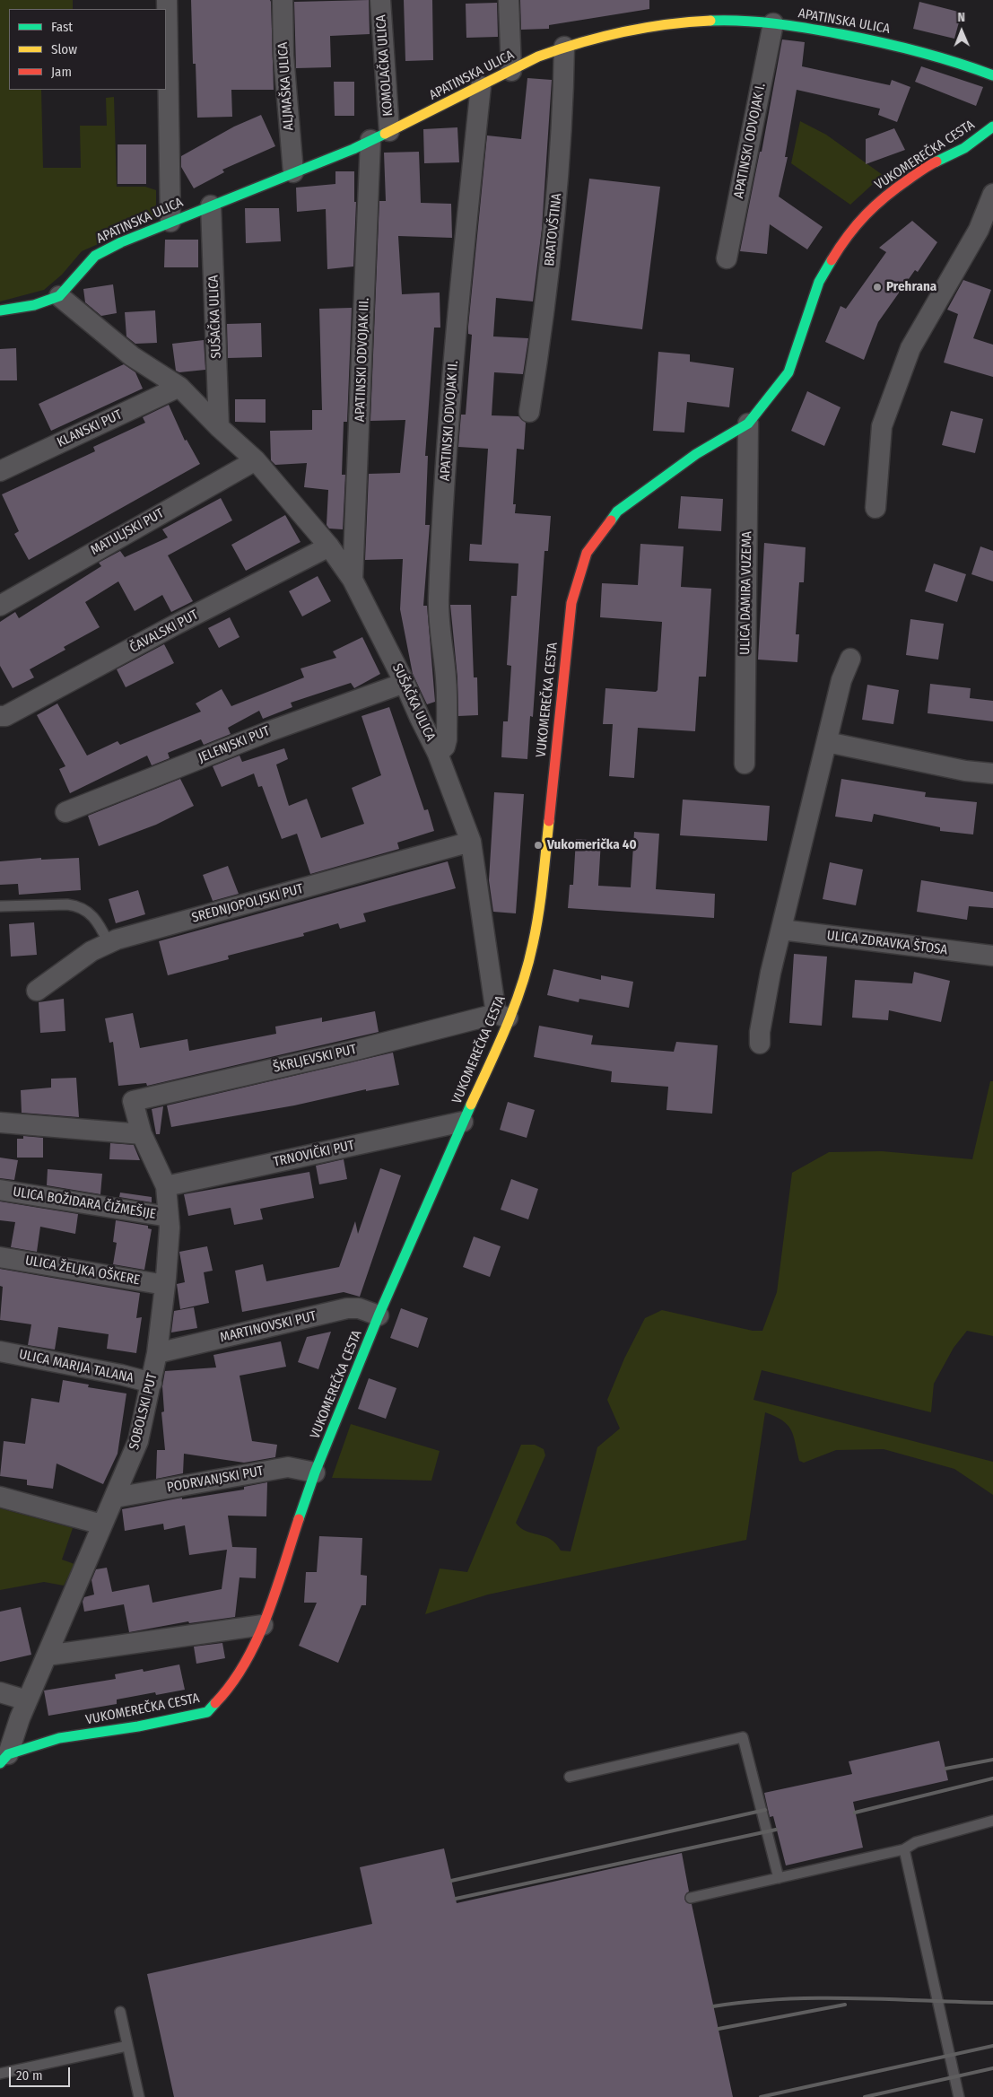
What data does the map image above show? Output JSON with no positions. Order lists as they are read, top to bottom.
{
  "streets": {
    "street": [
      "APATINSKA ULICA",
      "KOMOLAČKA ULICA",
      "ALJMAŠKA ULICA",
      "APATINSKI ODVOJAK I.",
      "VUKOMEREČKA CESTA",
      "BRATOVŠTINA",
      "SUŠAČKA ULICA",
      "APATINSKI ODVOJAK III.",
      "APATINSKI ODVOJAK II.",
      "KLANSKI PUT",
      "MATULJSKI PUT",
      "ULICA DAMIRA VUZEMA",
      "ČAVALSKI PUT",
      "JELENJSKI PUT",
      "SREDNJOPOLJSKI PUT",
      "ULICA ZDRAVKA ŠTOSA",
      "ŠKRLJEVSKI PUT",
      "TRNOVIČKI PUT",
      "ULICA BOŽIDARA ČIŽMEŠIJE",
      "ULICA ŽELJKA OŠKERE",
      "MARTINOVSKI PUT",
      "ULICA MARIJA TALANA",
      "SOBOLSKI PUT",
      "PODRVANJSKI PUT"
    ]
  },
  "crossings": [
    ["APATINSKA ULICA", "KOMOLAČKA ULICA"],
    ["APATINSKA ULICA", "ALJMAŠKA ULICA"],
    ["APATINSKA ULICA", "APATINSKI ODVOJAK I."],
    ["APATINSKA ULICA", "BRATOVŠTINA"],
    ["APATINSKA ULICA", "SUŠAČKA ULICA"],
    ["APATINSKA ULICA", "APATINSKI ODVOJAK III."],
    ["APATINSKA ULICA", "APATINSKI ODVOJAK II."],
    ["VUKOMEREČKA CESTA", "SUŠAČKA ULICA"],
    ["VUKOMEREČKA CESTA", "ULICA DAMIRA VUZEMA"],
    ["VUKOMEREČKA CESTA", "ŠKRLJEVSKI PUT"],
    ["VUKOMEREČKA CESTA", "TRNOVIČKI PUT"],
    ["VUKOMEREČKA CESTA", "MARTINOVSKI PUT"],
    ["VUKOMEREČKA CESTA", "SOBOLSKI PUT"],
    ["VUKOMEREČKA CESTA", "PODRVANJSKI PUT"],
    ["SUŠAČKA ULICA", "APATINSKI ODVOJAK III."],
    ["SUŠAČKA ULICA", "APATINSKI ODVOJAK II."],
    ["SUŠAČKA ULICA", "KLANSKI PUT"],
    ["SUŠAČKA ULICA", "MATULJSKI PUT"],
    ["SUŠAČKA ULICA", "ČAVALSKI PUT"],
    ["SUŠAČKA ULICA", "JELENJSKI PUT"],
    ["SUŠAČKA ULICA", "SREDNJOPOLJSKI PUT"],
    ["SUŠAČKA ULICA", "ŠKRLJEVSKI PUT"],
    ["ŠKRLJEVSKI PUT", "SOBOLSKI PUT"],
    ["TRNOVIČKI PUT", "SOBOLSKI PUT"],
    ["ULICA BOŽIDARA ČIŽMEŠIJE", "SOBOLSKI PUT"],
    ["ULICA ŽELJKA OŠKERE", "SOBOLSKI PUT"],
    ["MARTINOVSKI PUT", "SOBOLSKI PUT"],
    ["ULICA MARIJA TALANA", "SOBOLSKI PUT"],
    ["SOBOLSKI PUT", "PODRVANJSKI PUT"]
  ],
  "places": ["Prehrana", "Vukomerička 40"],
  "legend": ["Fast", "Slow", "Jam"],
  "scale_bar": "20 m",
  "north": "top"
}
